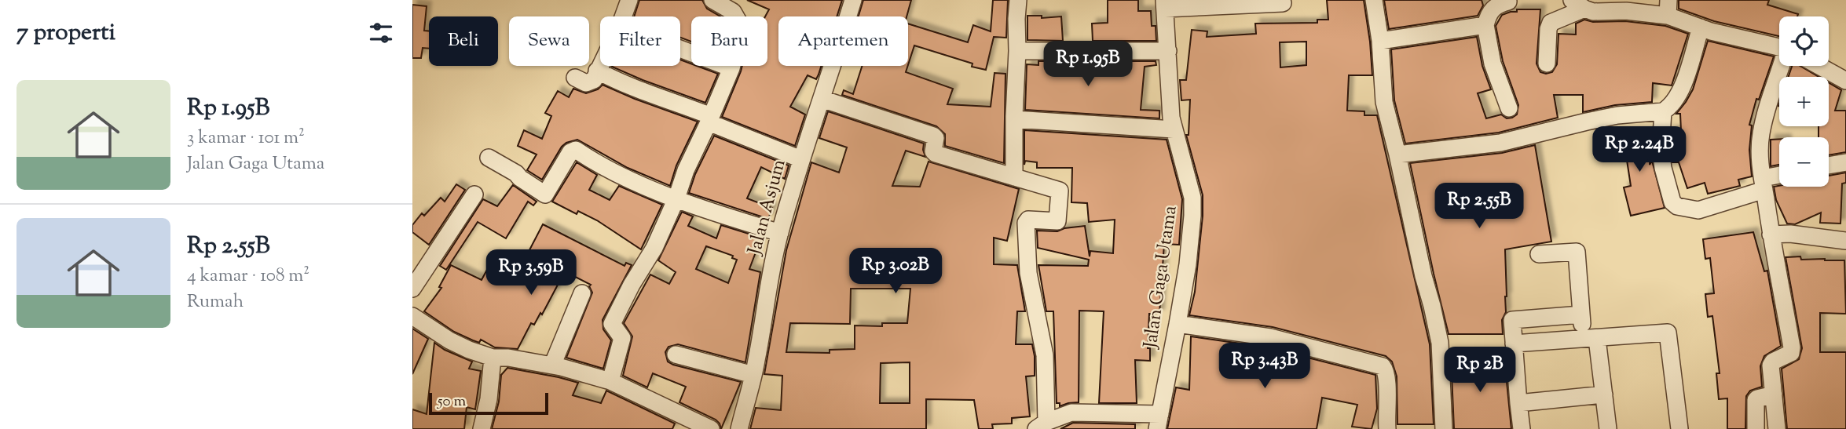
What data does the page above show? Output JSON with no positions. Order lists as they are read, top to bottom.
{
  "streets": {
    "street": ["Jalan Asjum", "Jalan Gaga Utama"]
  },
  "scale_bar": "50 m",
  "page": {
    "heading": "7 properti",
    "map_buttons": ["+", "−"],
    "chip": [
      "Beli",
      "Sewa",
      "Filter",
      "Baru",
      "Apartemen"
    ],
    "price": [
      "Rp 1.95B",
      "Rp 2.24B",
      "Rp 2.55B",
      "Rp 3.02B",
      "Rp 3.59B",
      "Rp 3.43B",
      "Rp 2B"
    ],
    "list": [
      {
        "name": "Rp 1.95B",
        "note": "3 kamar · 101 m² · Jalan Gaga Utama"
      },
      {
        "name": "Rp 2.55B",
        "note": "4 kamar · 108 m² · Rumah"
      }
    ],
    "scale": "50 m"
  }
}
